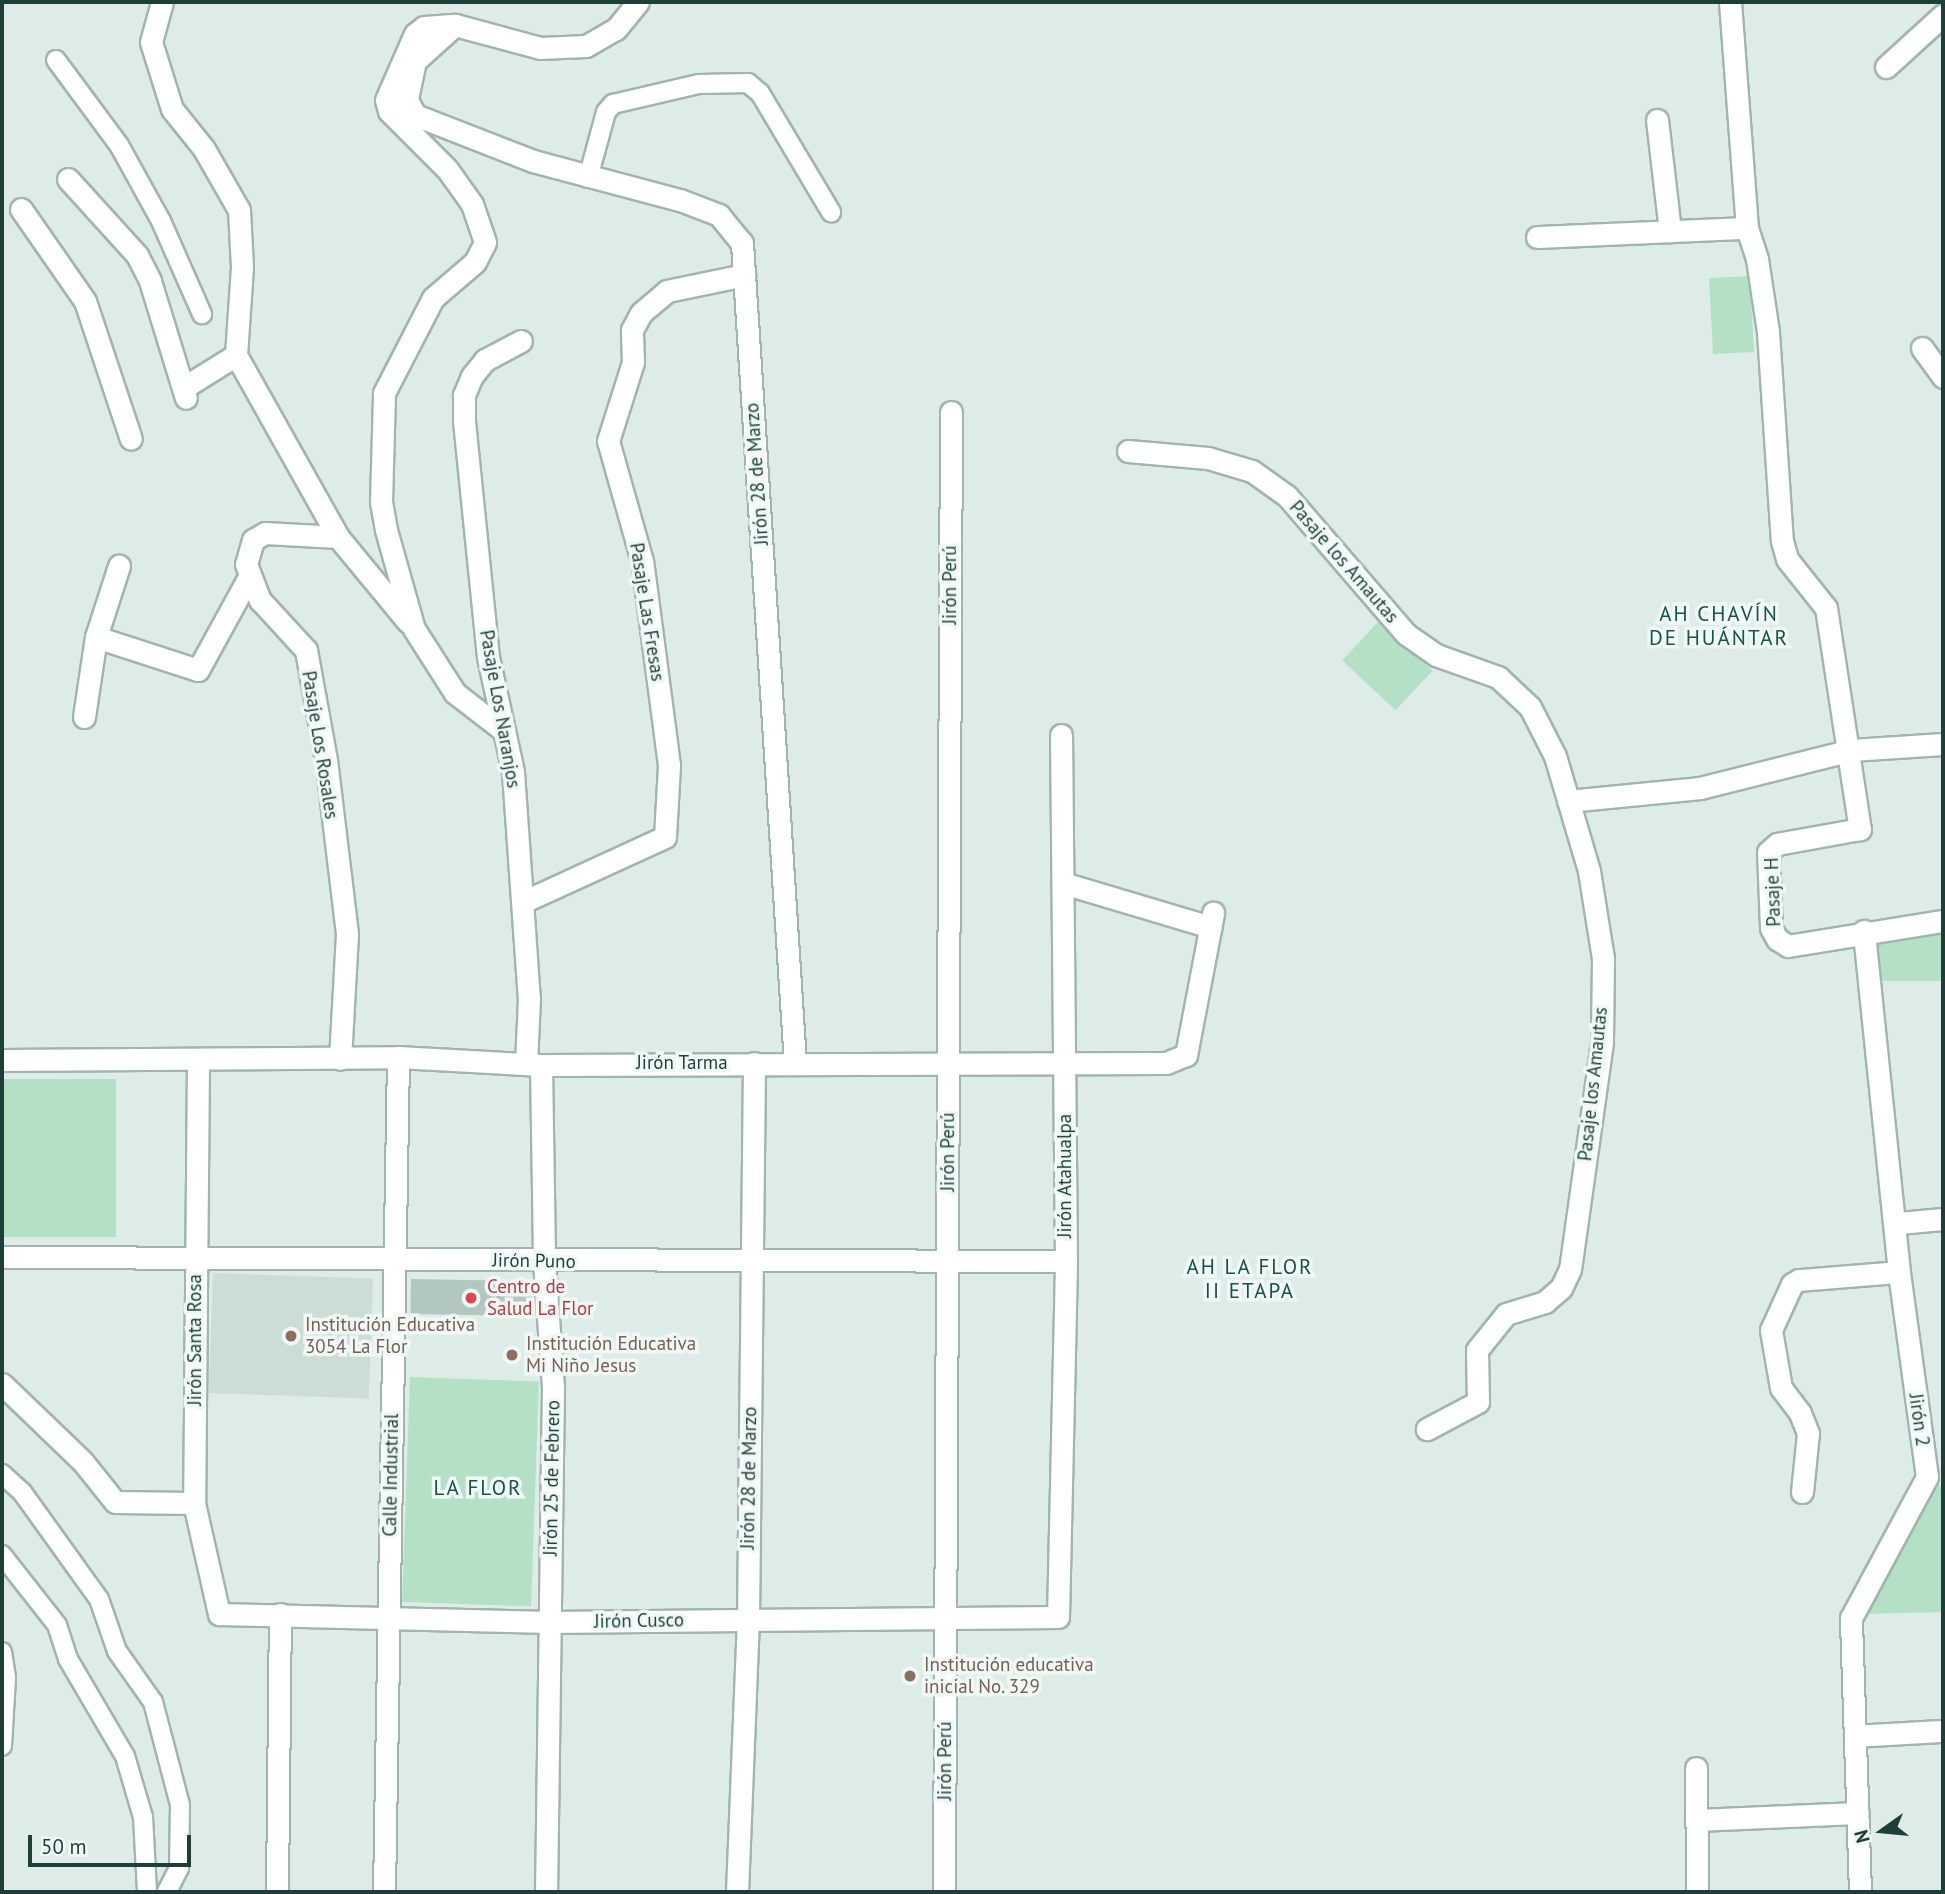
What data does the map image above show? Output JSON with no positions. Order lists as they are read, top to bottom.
{
  "streets": {
    "street": [
      "Jirón 28 de Marzo",
      "Pasaje los Amautas",
      "Jirón Perú",
      "Pasaje Las Fresas",
      "Pasaje Los Naranjos",
      "Pasaje Los Rosales",
      "Pasaje H",
      "Jirón Tarma",
      "Jirón Atahualpa",
      "Jirón Puno",
      "Jirón Santa Rosa",
      "Jirón 2",
      "Calle Industrial",
      "Jirón 25 de Febrero",
      "Jirón Cusco"
    ]
  },
  "crossings": [
    ["Jirón 28 de Marzo", "Pasaje Las Fresas"],
    ["Jirón 28 de Marzo", "Jirón Tarma"],
    ["Jirón 28 de Marzo", "Jirón Puno"],
    ["Jirón 28 de Marzo", "Jirón Cusco"],
    ["Jirón Perú", "Jirón Tarma"],
    ["Jirón Perú", "Jirón Puno"],
    ["Jirón Perú", "Jirón Cusco"],
    ["Pasaje Las Fresas", "Pasaje Los Naranjos"],
    ["Pasaje Los Naranjos", "Jirón Tarma"],
    ["Pasaje Los Naranjos", "Jirón 25 de Febrero"],
    ["Pasaje Los Rosales", "Jirón Tarma"],
    ["Pasaje H", "Jirón 2"],
    ["Jirón Tarma", "Jirón Atahualpa"],
    ["Jirón Tarma", "Jirón Santa Rosa"],
    ["Jirón Tarma", "Calle Industrial"],
    ["Jirón Tarma", "Jirón 25 de Febrero"],
    ["Jirón Atahualpa", "Jirón Puno"],
    ["Jirón Atahualpa", "Jirón Cusco"],
    ["Jirón Puno", "Jirón Santa Rosa"],
    ["Jirón Puno", "Calle Industrial"],
    ["Jirón Puno", "Jirón 25 de Febrero"],
    ["Jirón Santa Rosa", "Jirón Cusco"],
    ["Calle Industrial", "Jirón Cusco"],
    ["Jirón 25 de Febrero", "Jirón Cusco"]
  ],
  "districts": ["AH CHAVÍN DE HUÁNTAR", "AH LA FLOR II ETAPA", "LA FLOR"],
  "places": [
    "Centro de Salud La Flor",
    "Institución Educativa 3054 La Flor",
    "Institución Educativa Mi Niño Jesus",
    "Institución educativa inicial No. 329"
  ],
  "scale_bar": "50 m",
  "north": "left"
}
